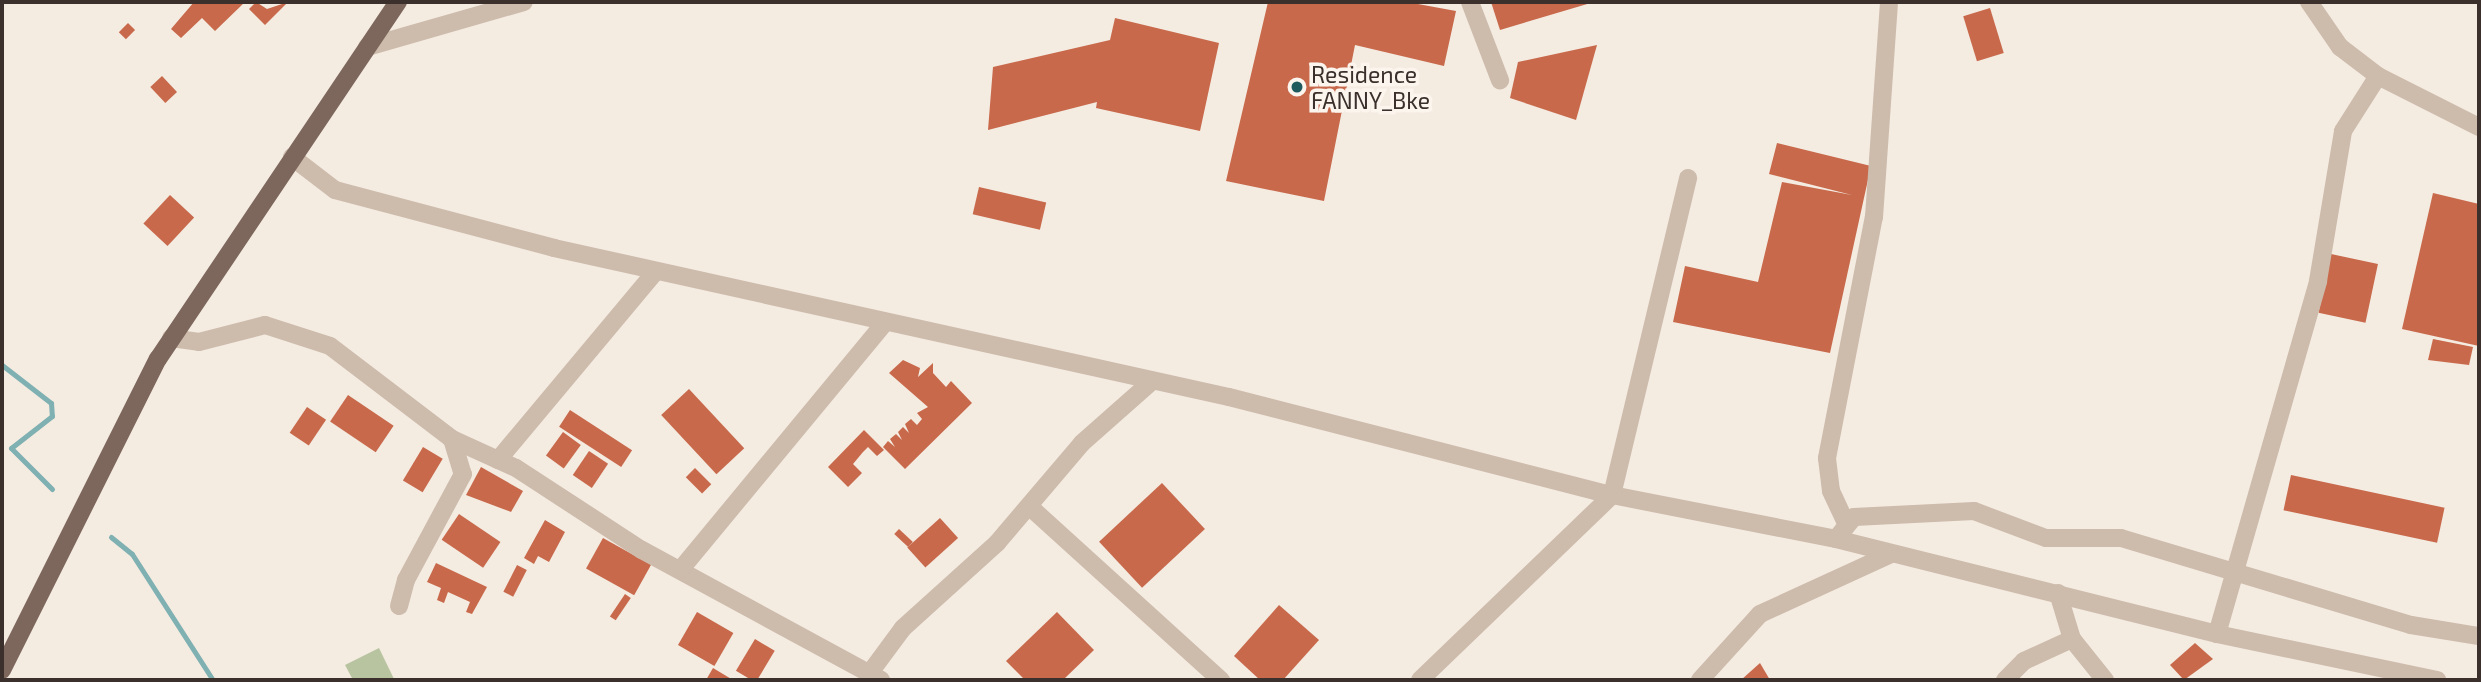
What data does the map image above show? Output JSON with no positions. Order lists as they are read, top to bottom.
{
  "places": ["Residence FANNY_Bke"]
}
